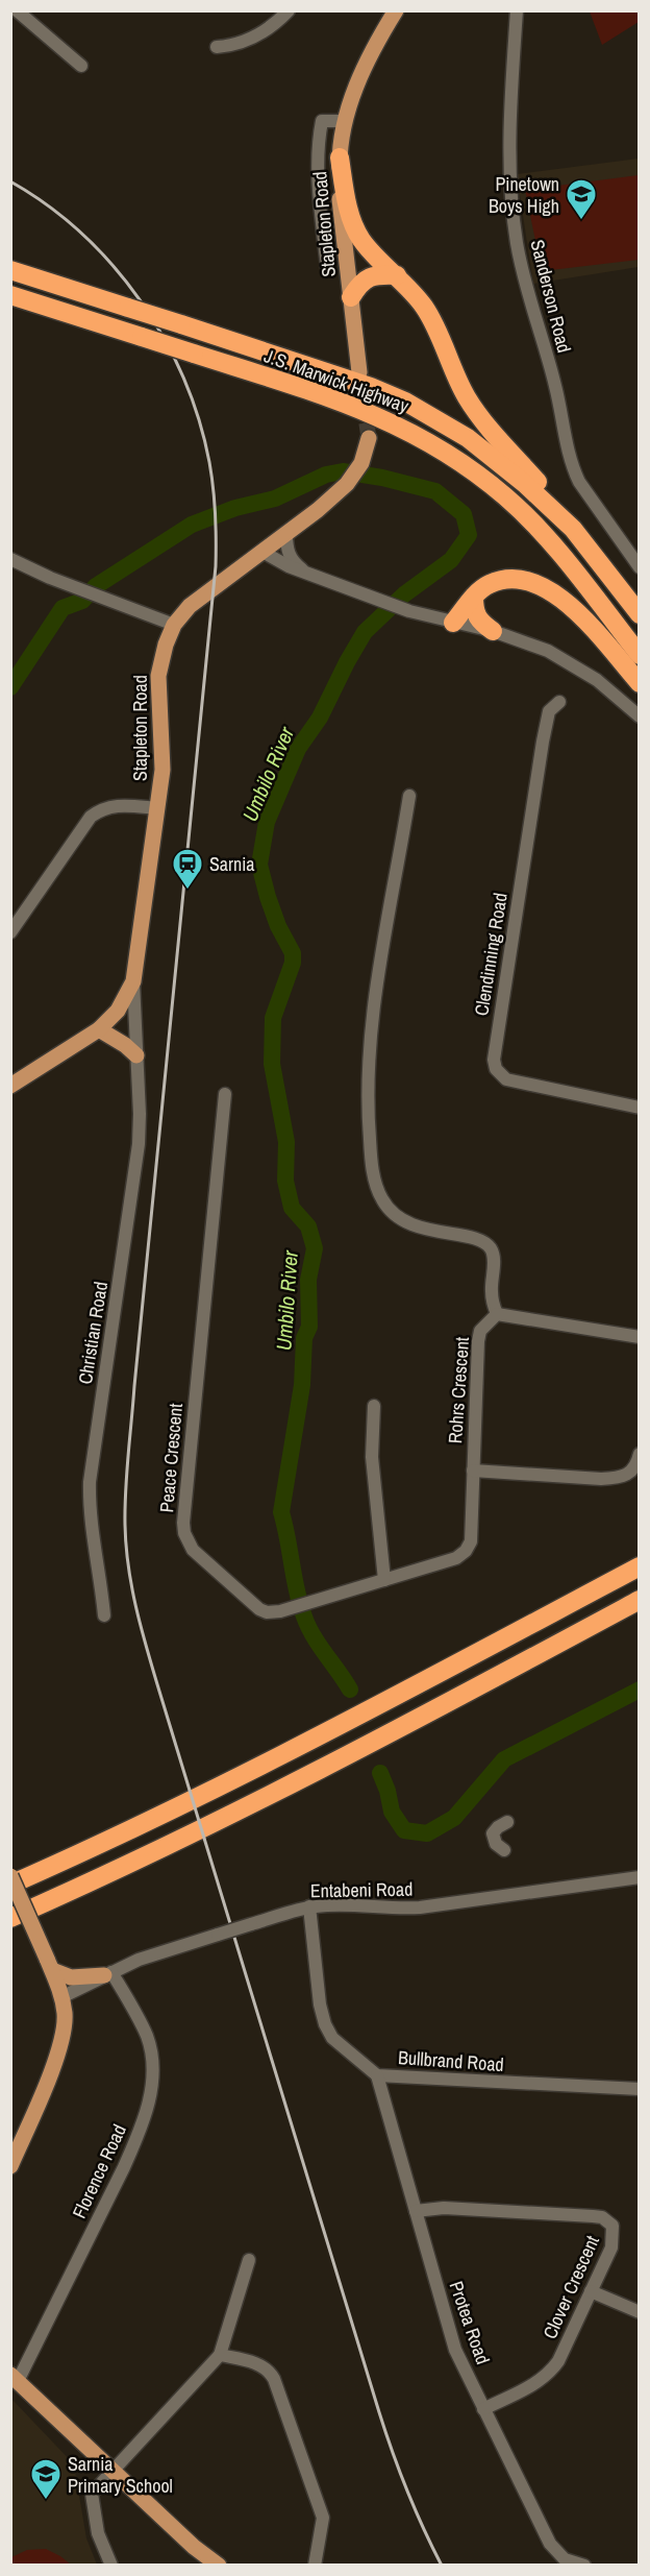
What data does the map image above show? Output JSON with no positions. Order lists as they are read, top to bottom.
{
  "streets": {
    "highway": ["J.S. Marwick Highway"],
    "main road": ["Stapleton Road"],
    "street": [
      "Sanderson Road",
      "Clendinning Road",
      "Christian Road",
      "Rohrs Crescent",
      "Peace Crescent",
      "Entabeni Road",
      "Bullbrand Road",
      "Florence Road",
      "Clover Crescent",
      "Protea Road"
    ]
  },
  "crossings": [
    ["Stapleton Road", "Christian Road"],
    ["Rohrs Crescent", "Peace Crescent"],
    ["Entabeni Road", "Bullbrand Road"],
    ["Entabeni Road", "Florence Road"],
    ["Bullbrand Road", "Protea Road"],
    ["Clover Crescent", "Protea Road"]
  ],
  "water": ["Umbilo River"],
  "places": {
    "school or university": ["Pinetown Boys High", "Sarnia Primary School"],
    "station": ["Sarnia"]
  }
}
